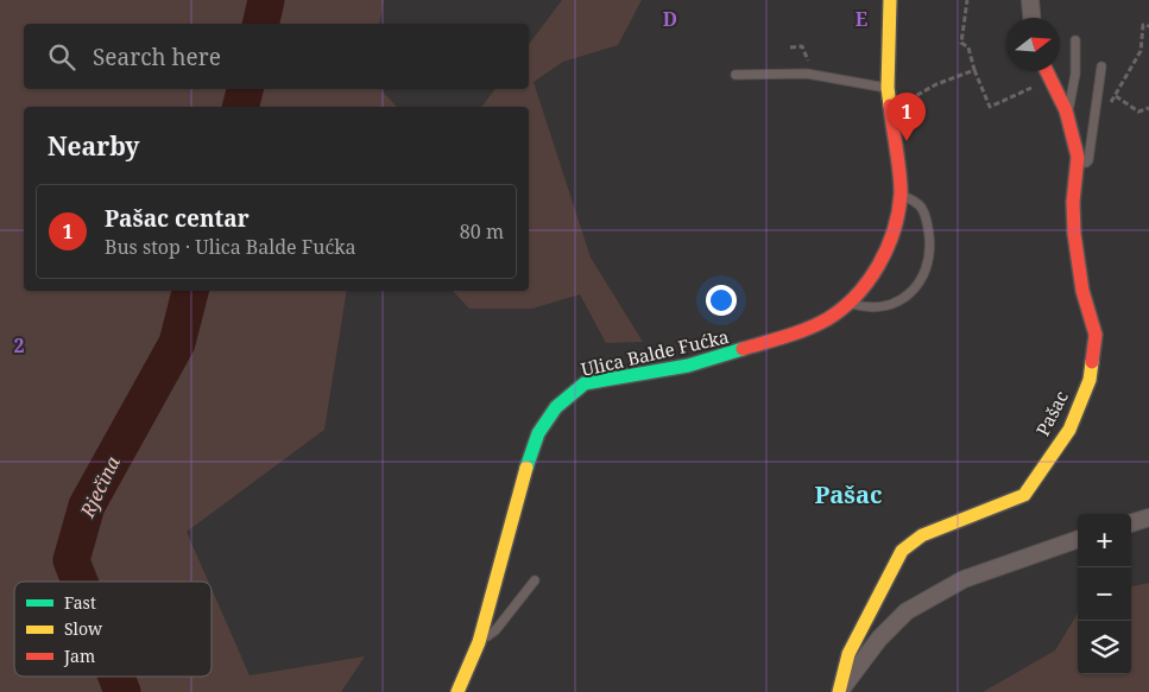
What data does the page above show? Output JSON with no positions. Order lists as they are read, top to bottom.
{
  "streets": {
    "main road": ["Ulica Balde Fućka", "Pašac"]
  },
  "districts": ["Pašac"],
  "water": ["Rječina"],
  "legend": ["Fast", "Slow", "Jam"],
  "north": "right",
  "page": {
    "search": "Search here",
    "pins": "1",
    "heading": "Nearby",
    "list": [
      {
        "mark": "1",
        "name": "Pašac centar",
        "note": "Bus stop · Ulica Balde Fućka",
        "value": "80 m"
      }
    ],
    "map_buttons": ["+", "−"]
  },
  "grid": {
    "columns": ["D", "E"],
    "rows": ["2"]
  }
}
